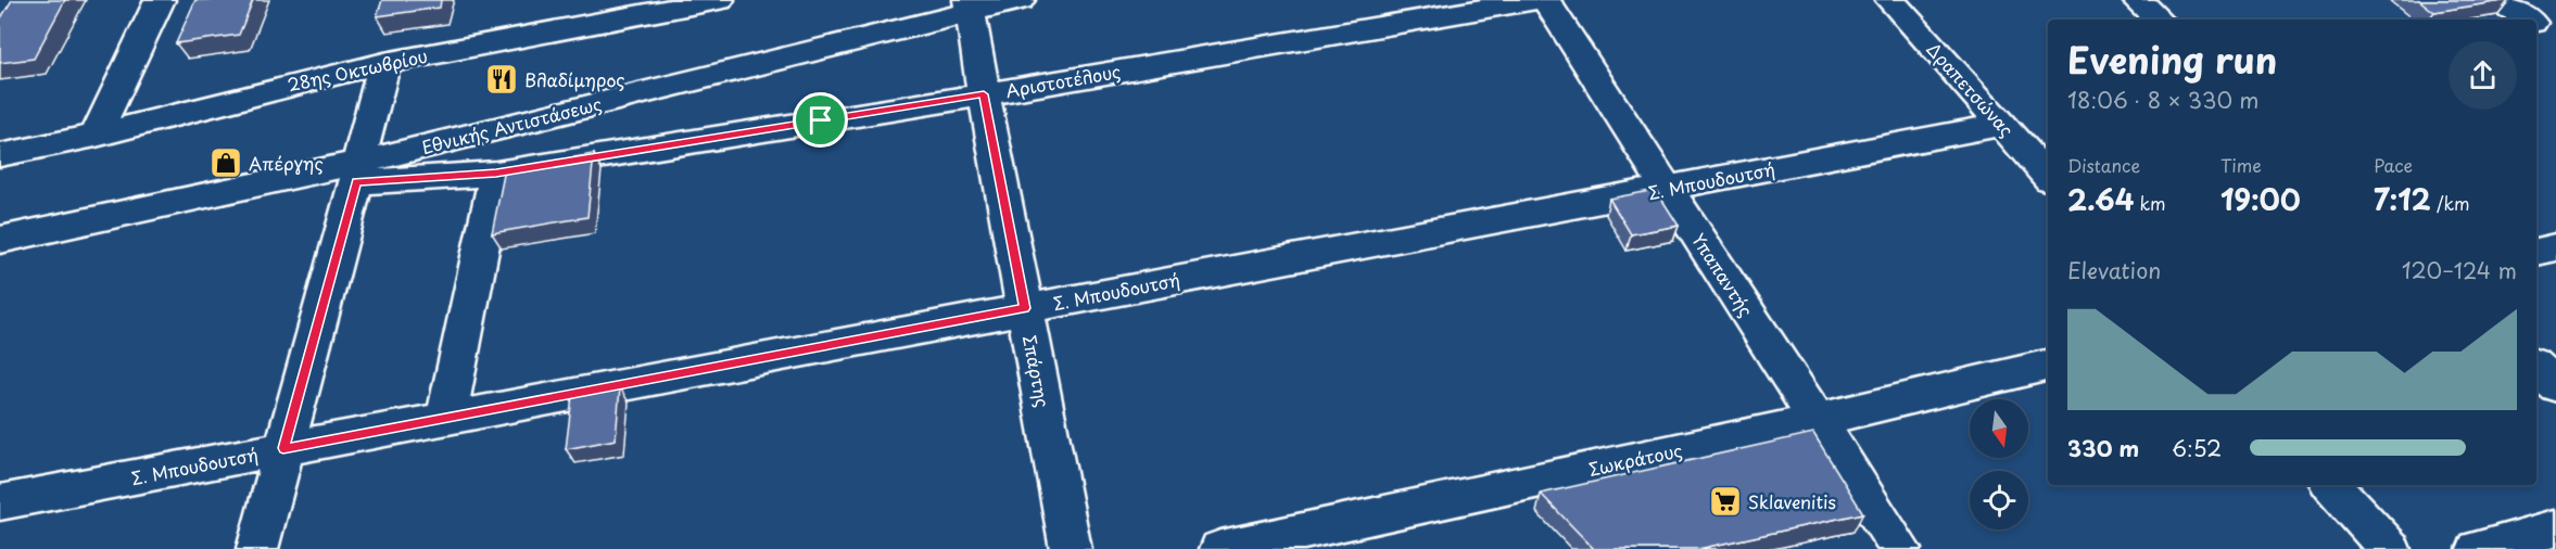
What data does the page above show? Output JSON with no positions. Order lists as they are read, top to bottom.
{
  "streets": {
    "street": [
      "28ης Οκτωβρίου",
      "Αριστοτέλους",
      "Δραπετσώνας",
      "Εθνικής Αντιστάσεως",
      "Σ. Μπουδουτσή",
      "Υπαπαντής",
      "Σπάρτης",
      "Σωκράτους"
    ]
  },
  "crossings": [
    ["Αριστοτέλους", "Εθνικής Αντιστάσεως"],
    ["Αριστοτέλους", "Σπάρτης"],
    ["Δραπετσώνας", "Σ. Μπουδουτσή"],
    ["Εθνικής Αντιστάσεως", "Σπάρτης"],
    ["Σ. Μπουδουτσή", "Υπαπαντής"],
    ["Σ. Μπουδουτσή", "Σπάρτης"],
    ["Υπαπαντής", "Σωκράτους"]
  ],
  "places": {
    "restaurant": ["Βλαδίμηρος"],
    "shop": ["Απέργης"],
    "supermarket": ["Sklavenitis"]
  },
  "north": "bottom",
  "page": {
    "heading": ["Evening run", "18:06 · 8 × 330 m"],
    "stats": [
      ["Distance", "2.64 km"],
      ["Time", "19:00"],
      ["Pace", "7:12 /km"]
    ],
    "chart": ["Elevation", "120–124 m"],
    "list": [
      {
        "name": "330 m",
        "note": "6:52"
      }
    ]
  }
}
